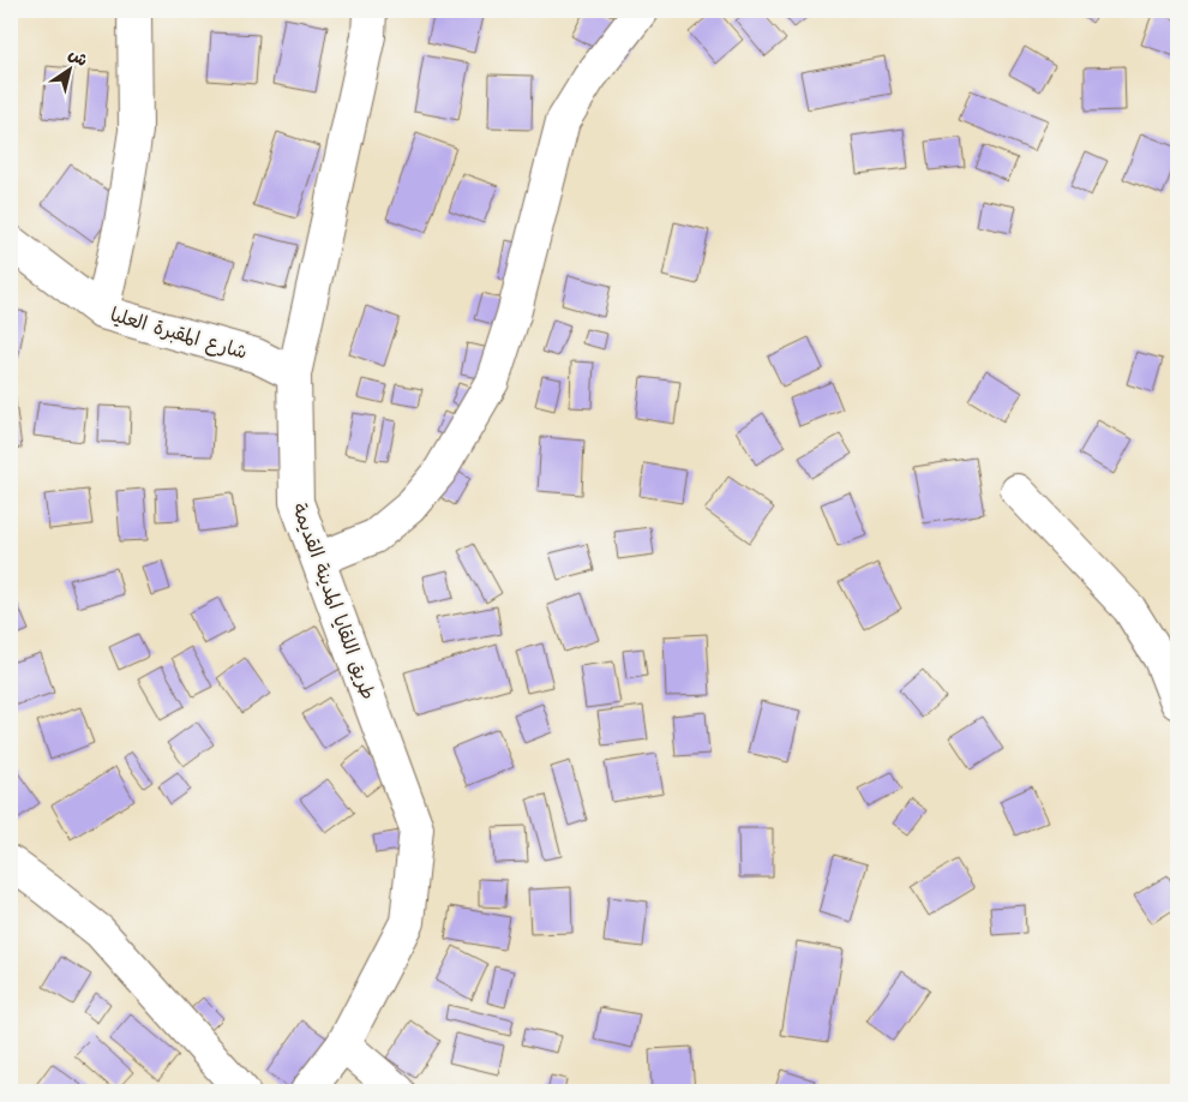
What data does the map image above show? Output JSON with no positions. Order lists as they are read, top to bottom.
{
  "streets": {
    "street": ["شارع المقبرة العليا", "طريق اللقايا المدينة القديمة"]
  },
  "crossings": [
    ["شارع المقبرة العليا", "طريق اللقايا المدينة القديمة"]
  ],
  "north": "top right"
}
